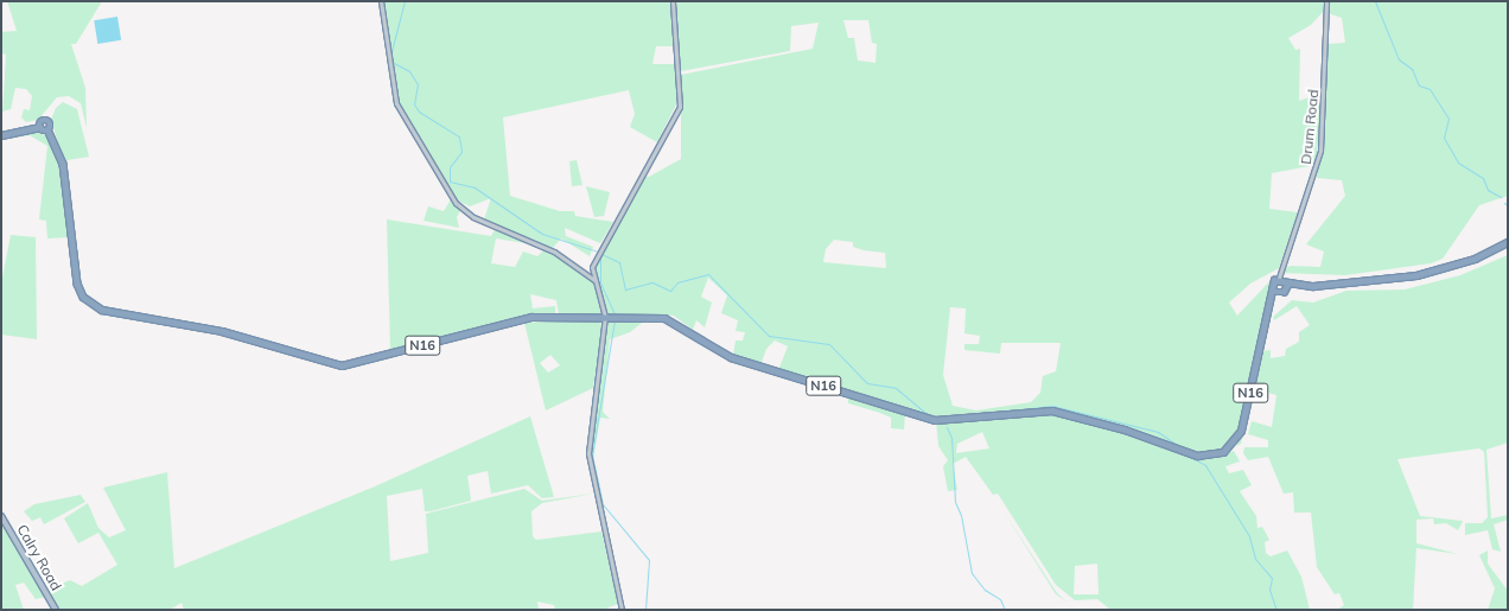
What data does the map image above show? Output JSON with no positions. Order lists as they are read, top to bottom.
{
  "streets": {
    "highway": ["N16"],
    "main road": ["Calry Road"],
    "street": ["Drum Road"]
  },
  "crossings": [
    ["Drum Road", "N16"]
  ]
}
